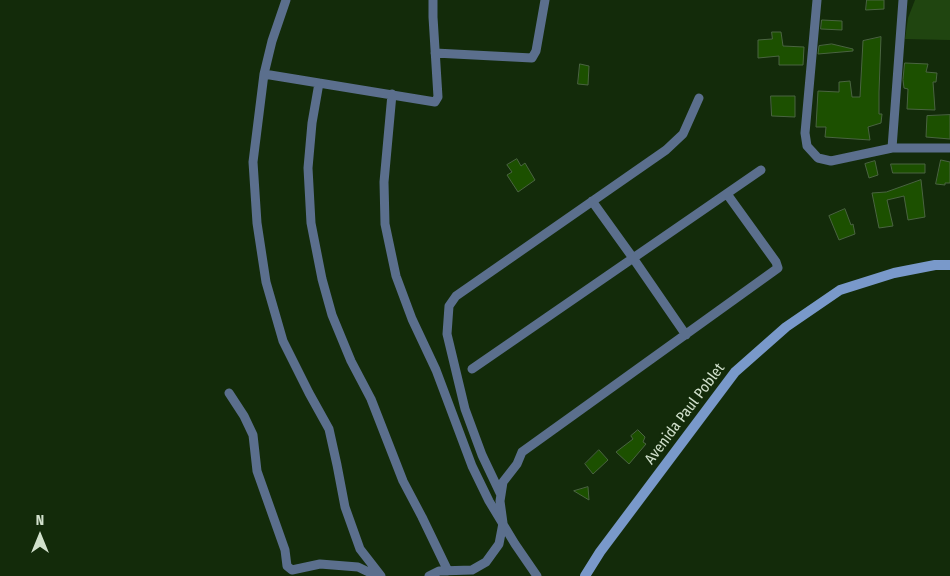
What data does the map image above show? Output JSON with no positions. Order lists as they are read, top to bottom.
{
  "streets": {
    "main road": ["Avenida Paul Poblet"]
  },
  "north": "top"
}
